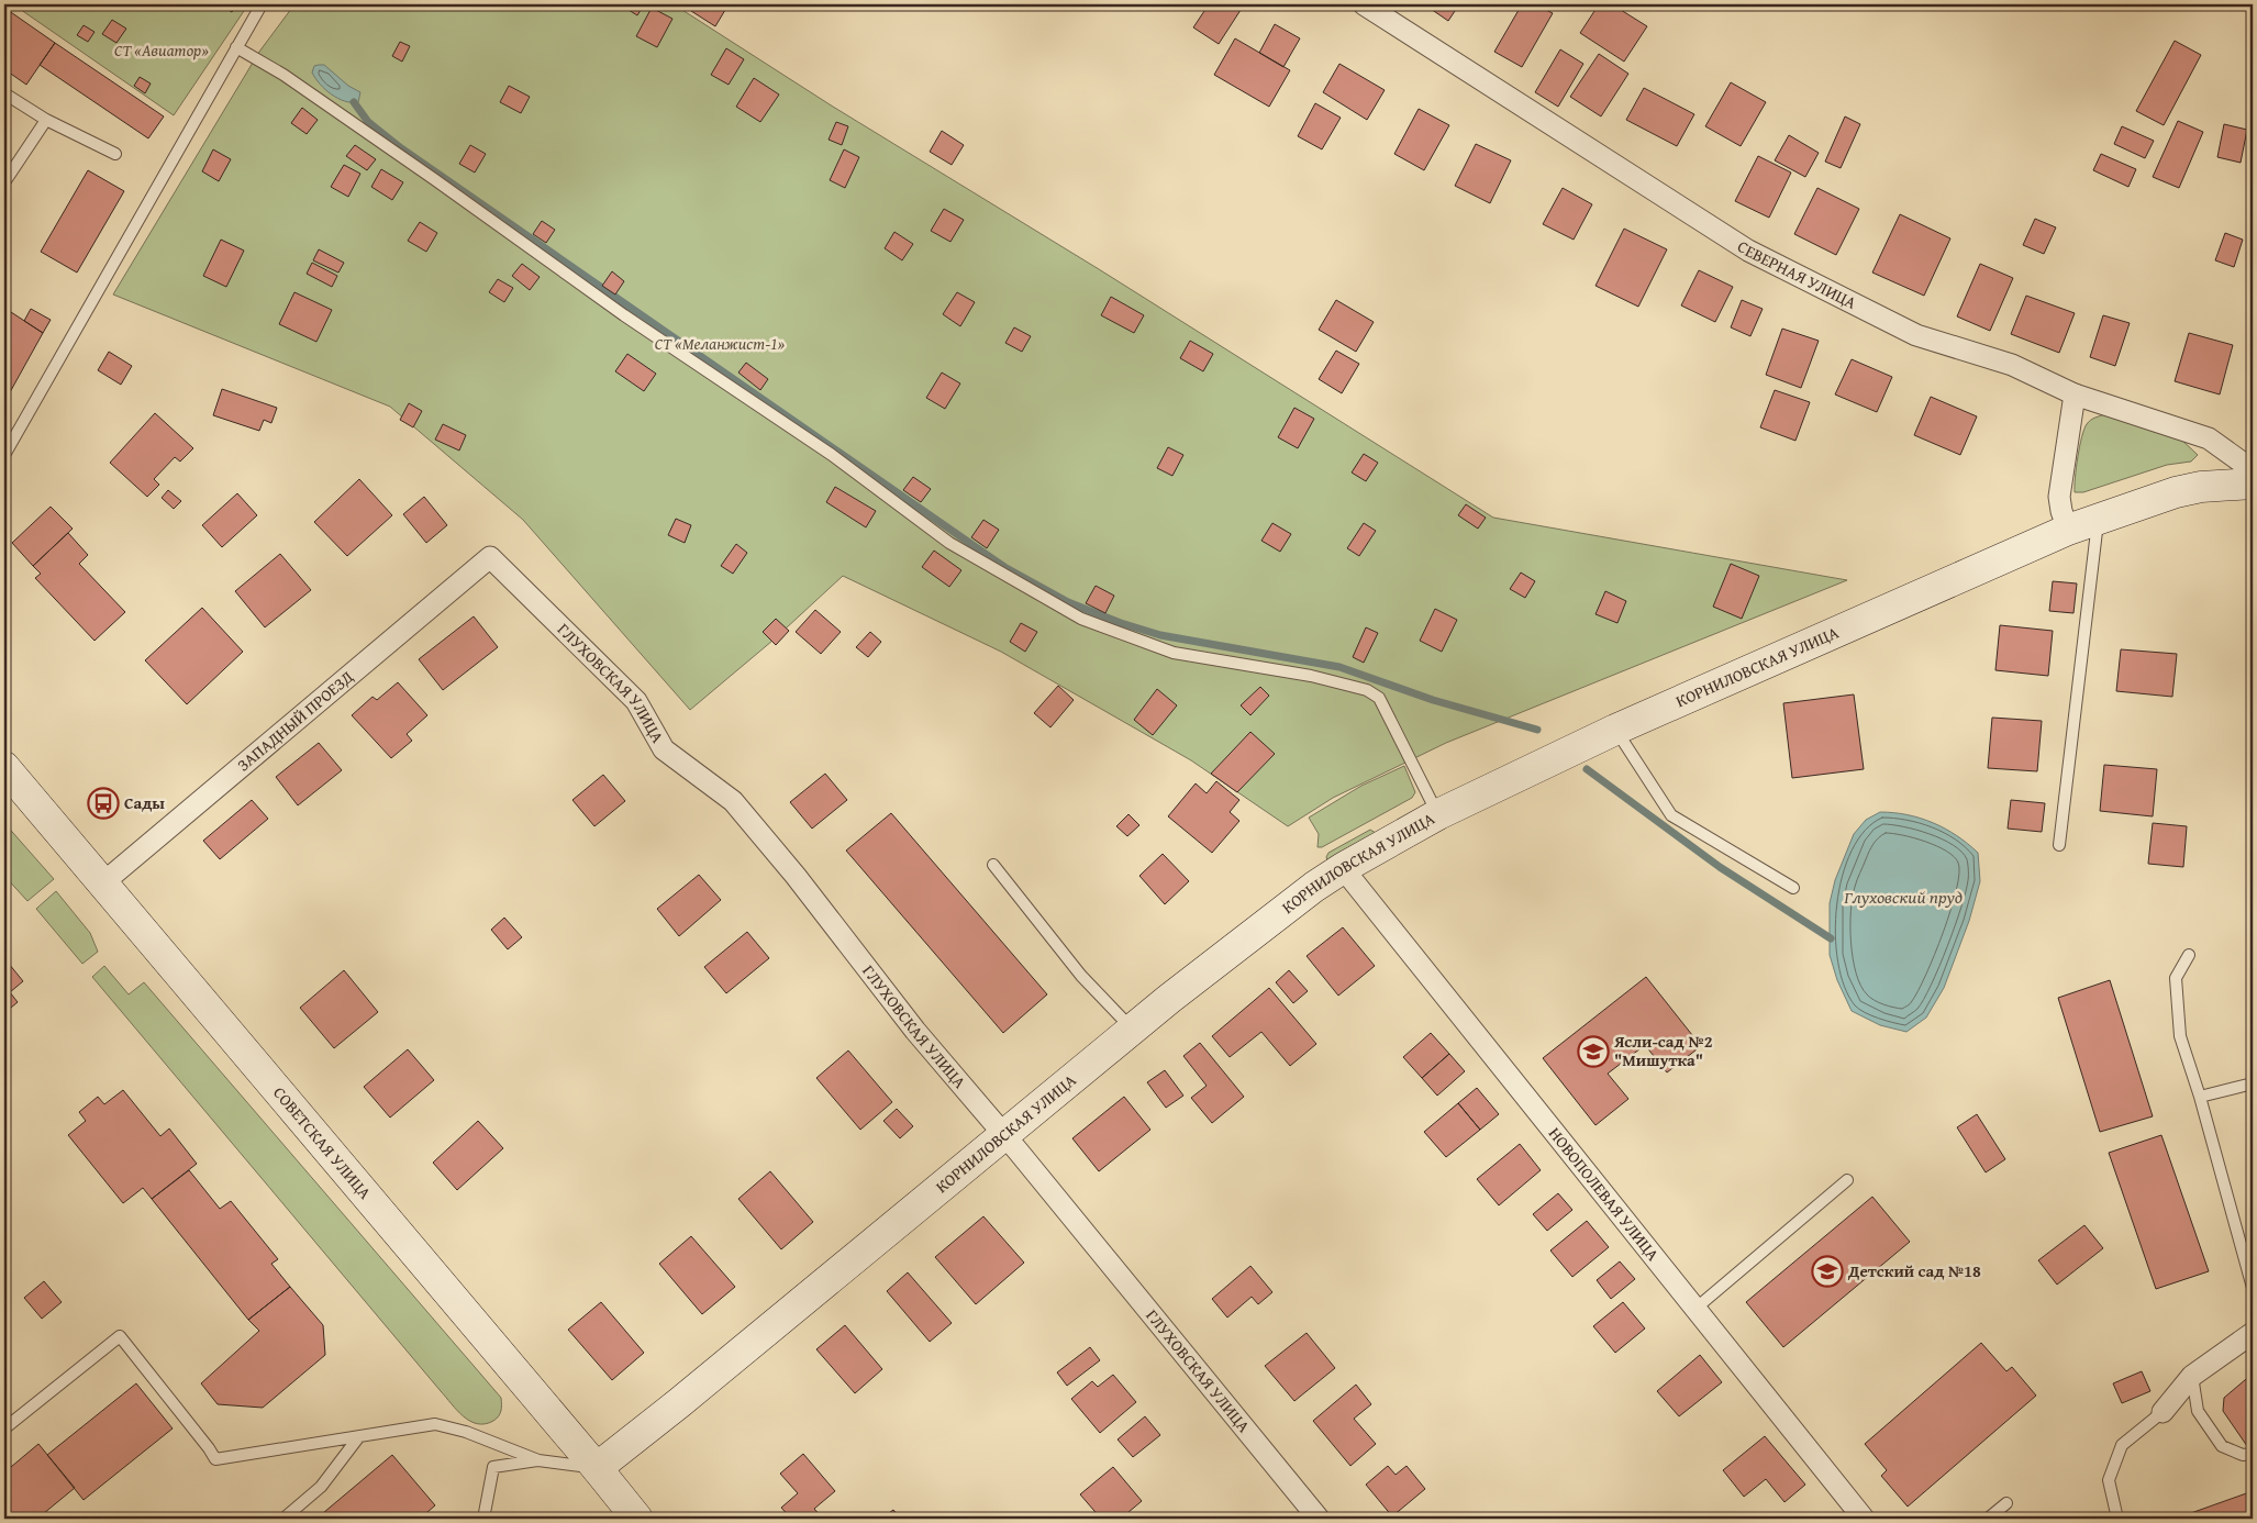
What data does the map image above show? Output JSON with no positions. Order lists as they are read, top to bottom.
{
  "streets": {
    "street": [
      "СЕВЕРНАЯ УЛИЦА",
      "КОРНИЛОВСКАЯ УЛИЦА",
      "ГЛУХОВСКАЯ УЛИЦА",
      "ЗАПАДНЫЙ ПРОЕЗД",
      "СОВЕТСКАЯ УЛИЦА",
      "НОВОПОЛЕВАЯ УЛИЦА"
    ]
  },
  "crossings": [
    ["СЕВЕРНАЯ УЛИЦА", "КОРНИЛОВСКАЯ УЛИЦА"],
    ["КОРНИЛОВСКАЯ УЛИЦА", "ГЛУХОВСКАЯ УЛИЦА"],
    ["КОРНИЛОВСКАЯ УЛИЦА", "СОВЕТСКАЯ УЛИЦА"],
    ["КОРНИЛОВСКАЯ УЛИЦА", "НОВОПОЛЕВАЯ УЛИЦА"],
    ["ГЛУХОВСКАЯ УЛИЦА", "ЗАПАДНЫЙ ПРОЕЗД"],
    ["ЗАПАДНЫЙ ПРОЕЗД", "СОВЕТСКАЯ УЛИЦА"]
  ],
  "water": ["Глуховский пруд"],
  "parks": ["СТ «Авиатор»", "СТ «Меланжист-1»"],
  "places": {
    "bus stop": ["Сады"],
    "school or university": ["Ясли-сад №2 \"Мишутка\"", "Детский сад №18"]
  }
}
